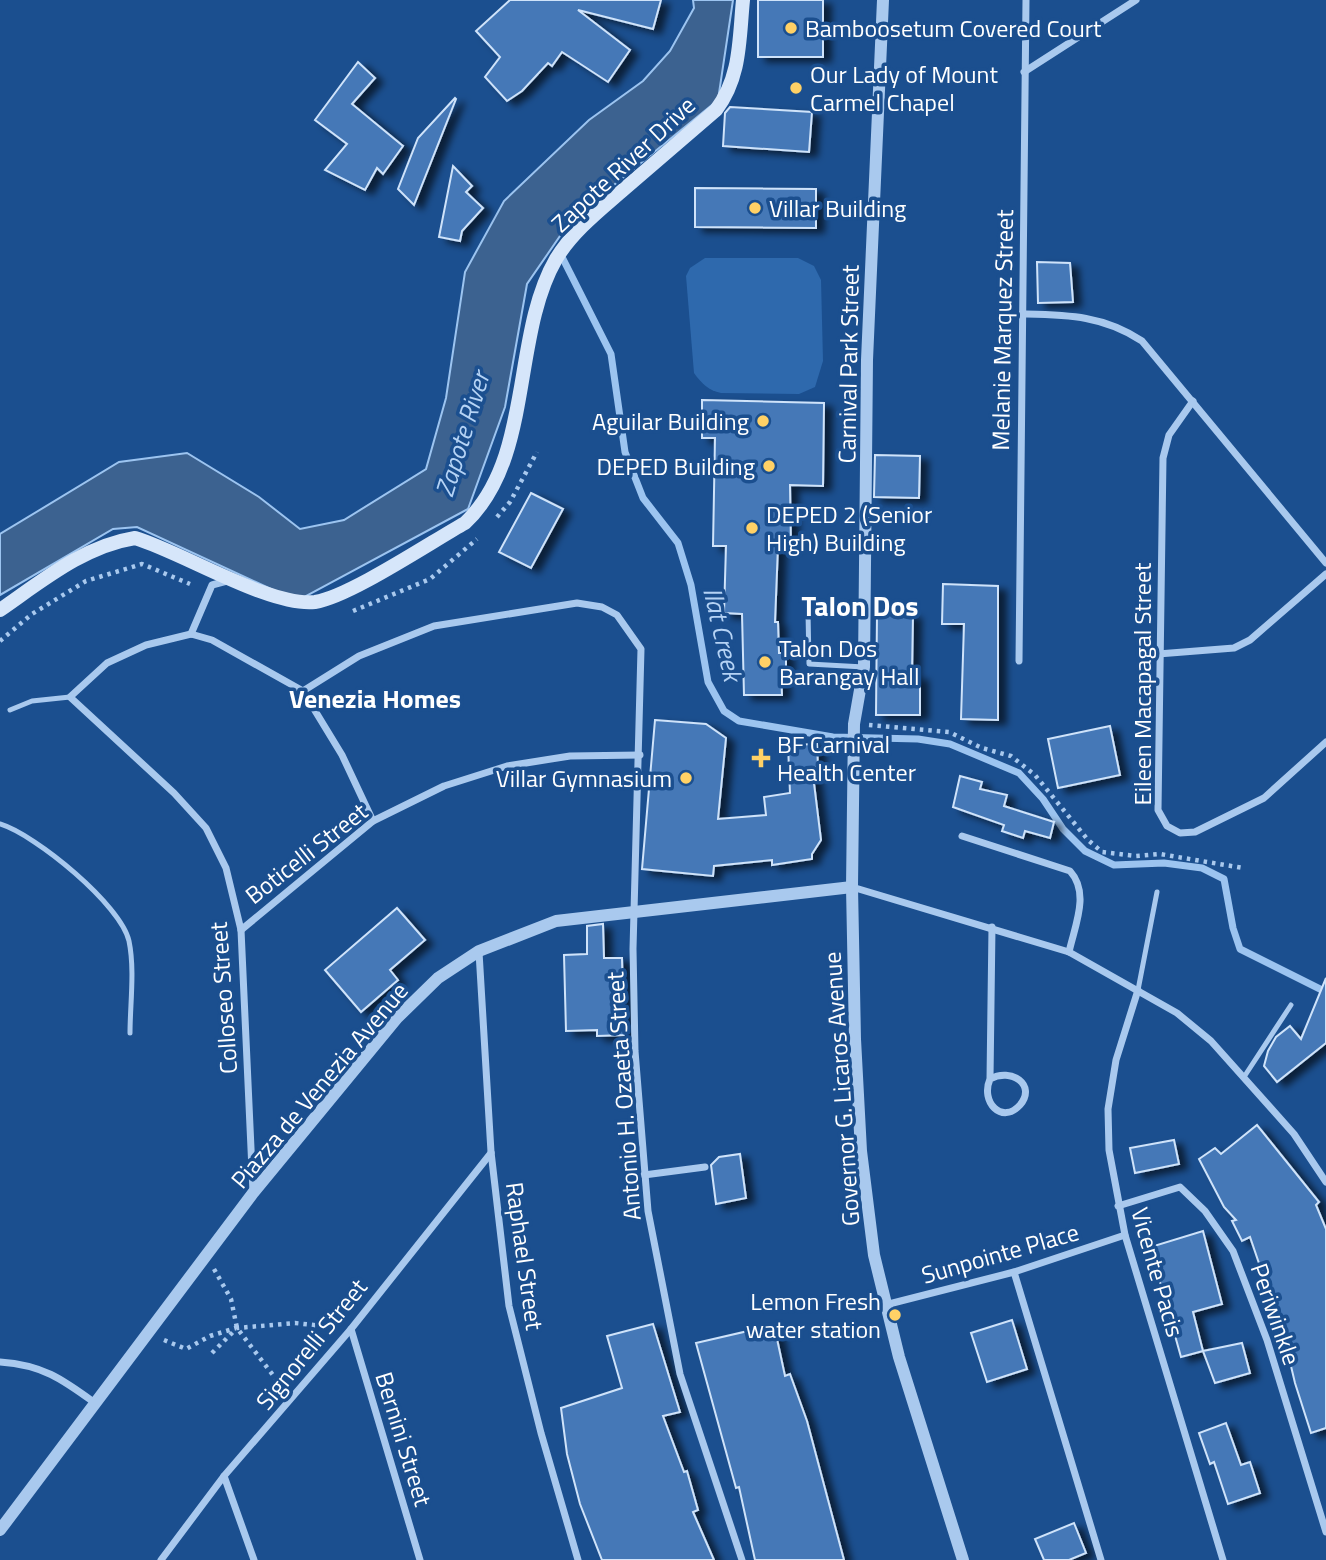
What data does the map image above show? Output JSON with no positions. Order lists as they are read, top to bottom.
{
  "streets": {
    "main road": ["Zapote River Drive"],
    "street": [
      "Melanie Marquez Street",
      "Carnival Park Street",
      "Eileen Macapagal Street",
      "Boticelli Street",
      "Colloseo Street",
      "Piazza de Venezia Avenue",
      "Governor G. Licaros Avenue",
      "Antonio H. Ozaeta Street",
      "Sunpointe Place",
      "Raphael Street",
      "Vicente Pacis",
      "Periwinkle",
      "Signorelli Street",
      "Bernini Street"
    ]
  },
  "crossings": [
    ["Carnival Park Street", "Governor G. Licaros Avenue"],
    ["Boticelli Street", "Colloseo Street"],
    ["Boticelli Street", "Antonio H. Ozaeta Street"],
    ["Colloseo Street", "Piazza de Venezia Avenue"],
    ["Piazza de Venezia Avenue", "Governor G. Licaros Avenue"],
    ["Piazza de Venezia Avenue", "Antonio H. Ozaeta Street"],
    ["Piazza de Venezia Avenue", "Raphael Street"],
    ["Governor G. Licaros Avenue", "Sunpointe Place"],
    ["Sunpointe Place", "Vicente Pacis"],
    ["Raphael Street", "Signorelli Street"],
    ["Vicente Pacis", "Periwinkle"],
    ["Signorelli Street", "Bernini Street"]
  ],
  "districts": ["Talon Dos", "Venezia Homes"],
  "water": ["Zapote River", "Ilat Creek"],
  "places": {
    "other": [
      "Bamboosetum Covered Court",
      "Our Lady of Mount Carmel Chapel",
      "Villar Building",
      "Aguilar Building",
      "DEPED Building",
      "DEPED 2 (Senior High) Building",
      "Talon Dos Barangay Hall",
      "Villar Gymnasium",
      "Lemon Fresh water station"
    ],
    "health": ["BF Carnival Health Center"]
  }
}
